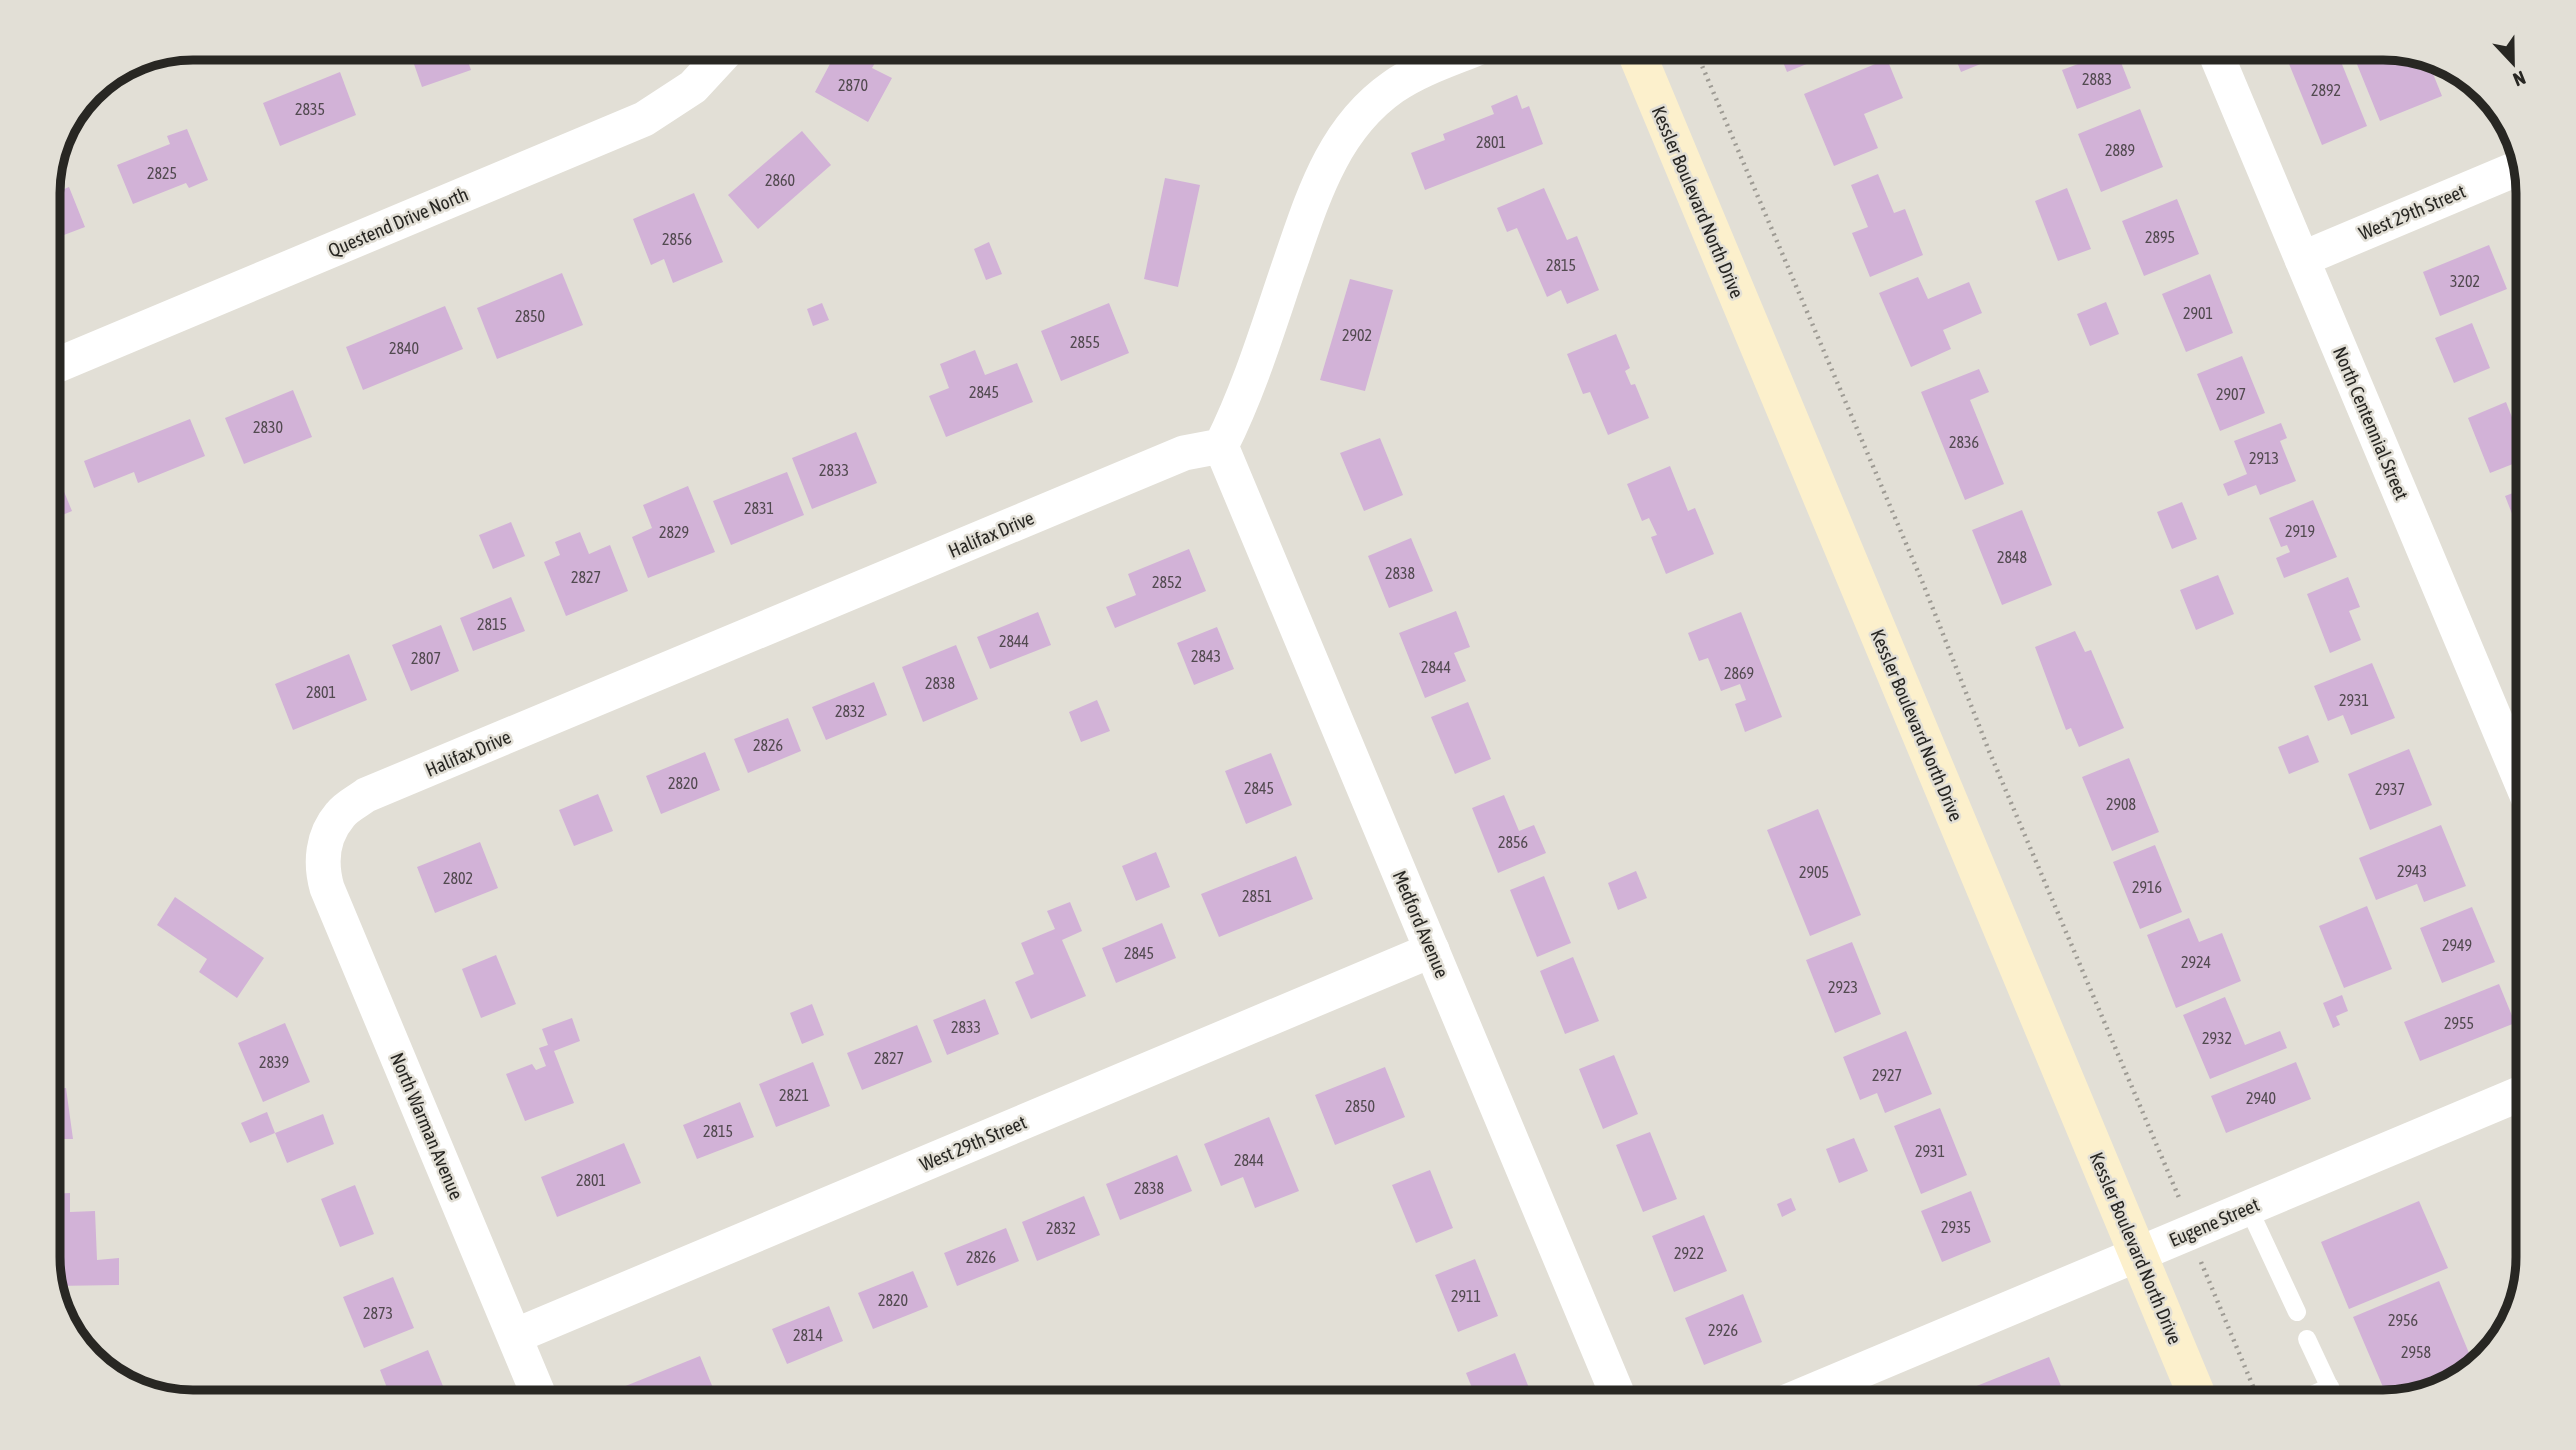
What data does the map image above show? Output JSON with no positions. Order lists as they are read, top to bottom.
{
  "streets": {
    "main road": ["Kessler Boulevard North Drive"],
    "street": [
      "West 29th Street",
      "Questend Drive North",
      "North Centennial Street",
      "Halifax Drive",
      "Medford Avenue",
      "North Warman Avenue",
      "Eugene Street"
    ]
  },
  "crossings": [
    ["Kessler Boulevard North Drive", "Eugene Street"],
    ["West 29th Street", "North Centennial Street"],
    ["West 29th Street", "Medford Avenue"],
    ["West 29th Street", "North Warman Avenue"],
    ["Halifax Drive", "Medford Avenue"],
    ["Halifax Drive", "North Warman Avenue"]
  ],
  "house_numbers": [
    "2883",
    "2870",
    "2892",
    "2835",
    "2801",
    "2889",
    "2825",
    "2860",
    "2895",
    "2856",
    "2815",
    "3202",
    "2901",
    "2850",
    "2902",
    "2855",
    "2840",
    "2845",
    "2907",
    "2830",
    "2836",
    "2913",
    "2833",
    "2831",
    "2919",
    "2829",
    "2848",
    "2838",
    "2827",
    "2852",
    "2815",
    "2844",
    "2843",
    "2807",
    "2844",
    "2869",
    "2838",
    "2801",
    "2931",
    "2832",
    "2826",
    "2820",
    "2845",
    "2937",
    "2908",
    "2856",
    "2943",
    "2905",
    "2802",
    "2916",
    "2851",
    "2949",
    "2845",
    "2924",
    "2923",
    "2955",
    "2833",
    "2932",
    "2827",
    "2839",
    "2927",
    "2821",
    "2940",
    "2850",
    "2815",
    "2931",
    "2844",
    "2801",
    "2838",
    "2935",
    "2832",
    "2922",
    "2826",
    "2911",
    "2820",
    "2873",
    "2956",
    "2926",
    "2814",
    "2958"
  ],
  "north": "bottom"
}
